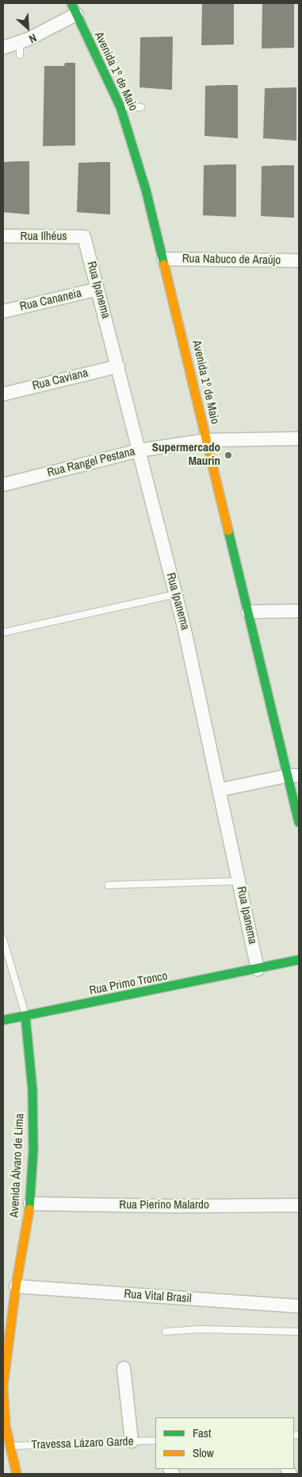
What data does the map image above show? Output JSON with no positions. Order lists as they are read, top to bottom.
{
  "streets": {
    "street": [
      "Avenida 1º de Maio",
      "Rua Ilhéus",
      "Rua Nabuco de Araújo",
      "Rua Ipanema",
      "Rua Cananeia",
      "Rua Caviana",
      "Rua Rangel Pestana",
      "Rua Primo Tronco",
      "Avenida Álvaro de Lima",
      "Rua Pierino Malardo",
      "Rua Vital Brasil"
    ],
    "lane": ["Travessa Lázaro Garde"]
  },
  "crossings": [
    ["Avenida 1º de Maio", "Rua Nabuco de Araújo"],
    ["Avenida 1º de Maio", "Rua Rangel Pestana"],
    ["Rua Ilhéus", "Rua Ipanema"],
    ["Rua Ipanema", "Rua Cananeia"],
    ["Rua Ipanema", "Rua Caviana"],
    ["Rua Ipanema", "Rua Rangel Pestana"],
    ["Rua Ipanema", "Rua Primo Tronco"],
    ["Rua Primo Tronco", "Avenida Álvaro de Lima"],
    ["Avenida Álvaro de Lima", "Rua Pierino Malardo"],
    ["Avenida Álvaro de Lima", "Rua Vital Brasil"]
  ],
  "places": ["Supermercado Maurin"],
  "legend": ["Fast", "Slow"],
  "north": "bottom right"
}
